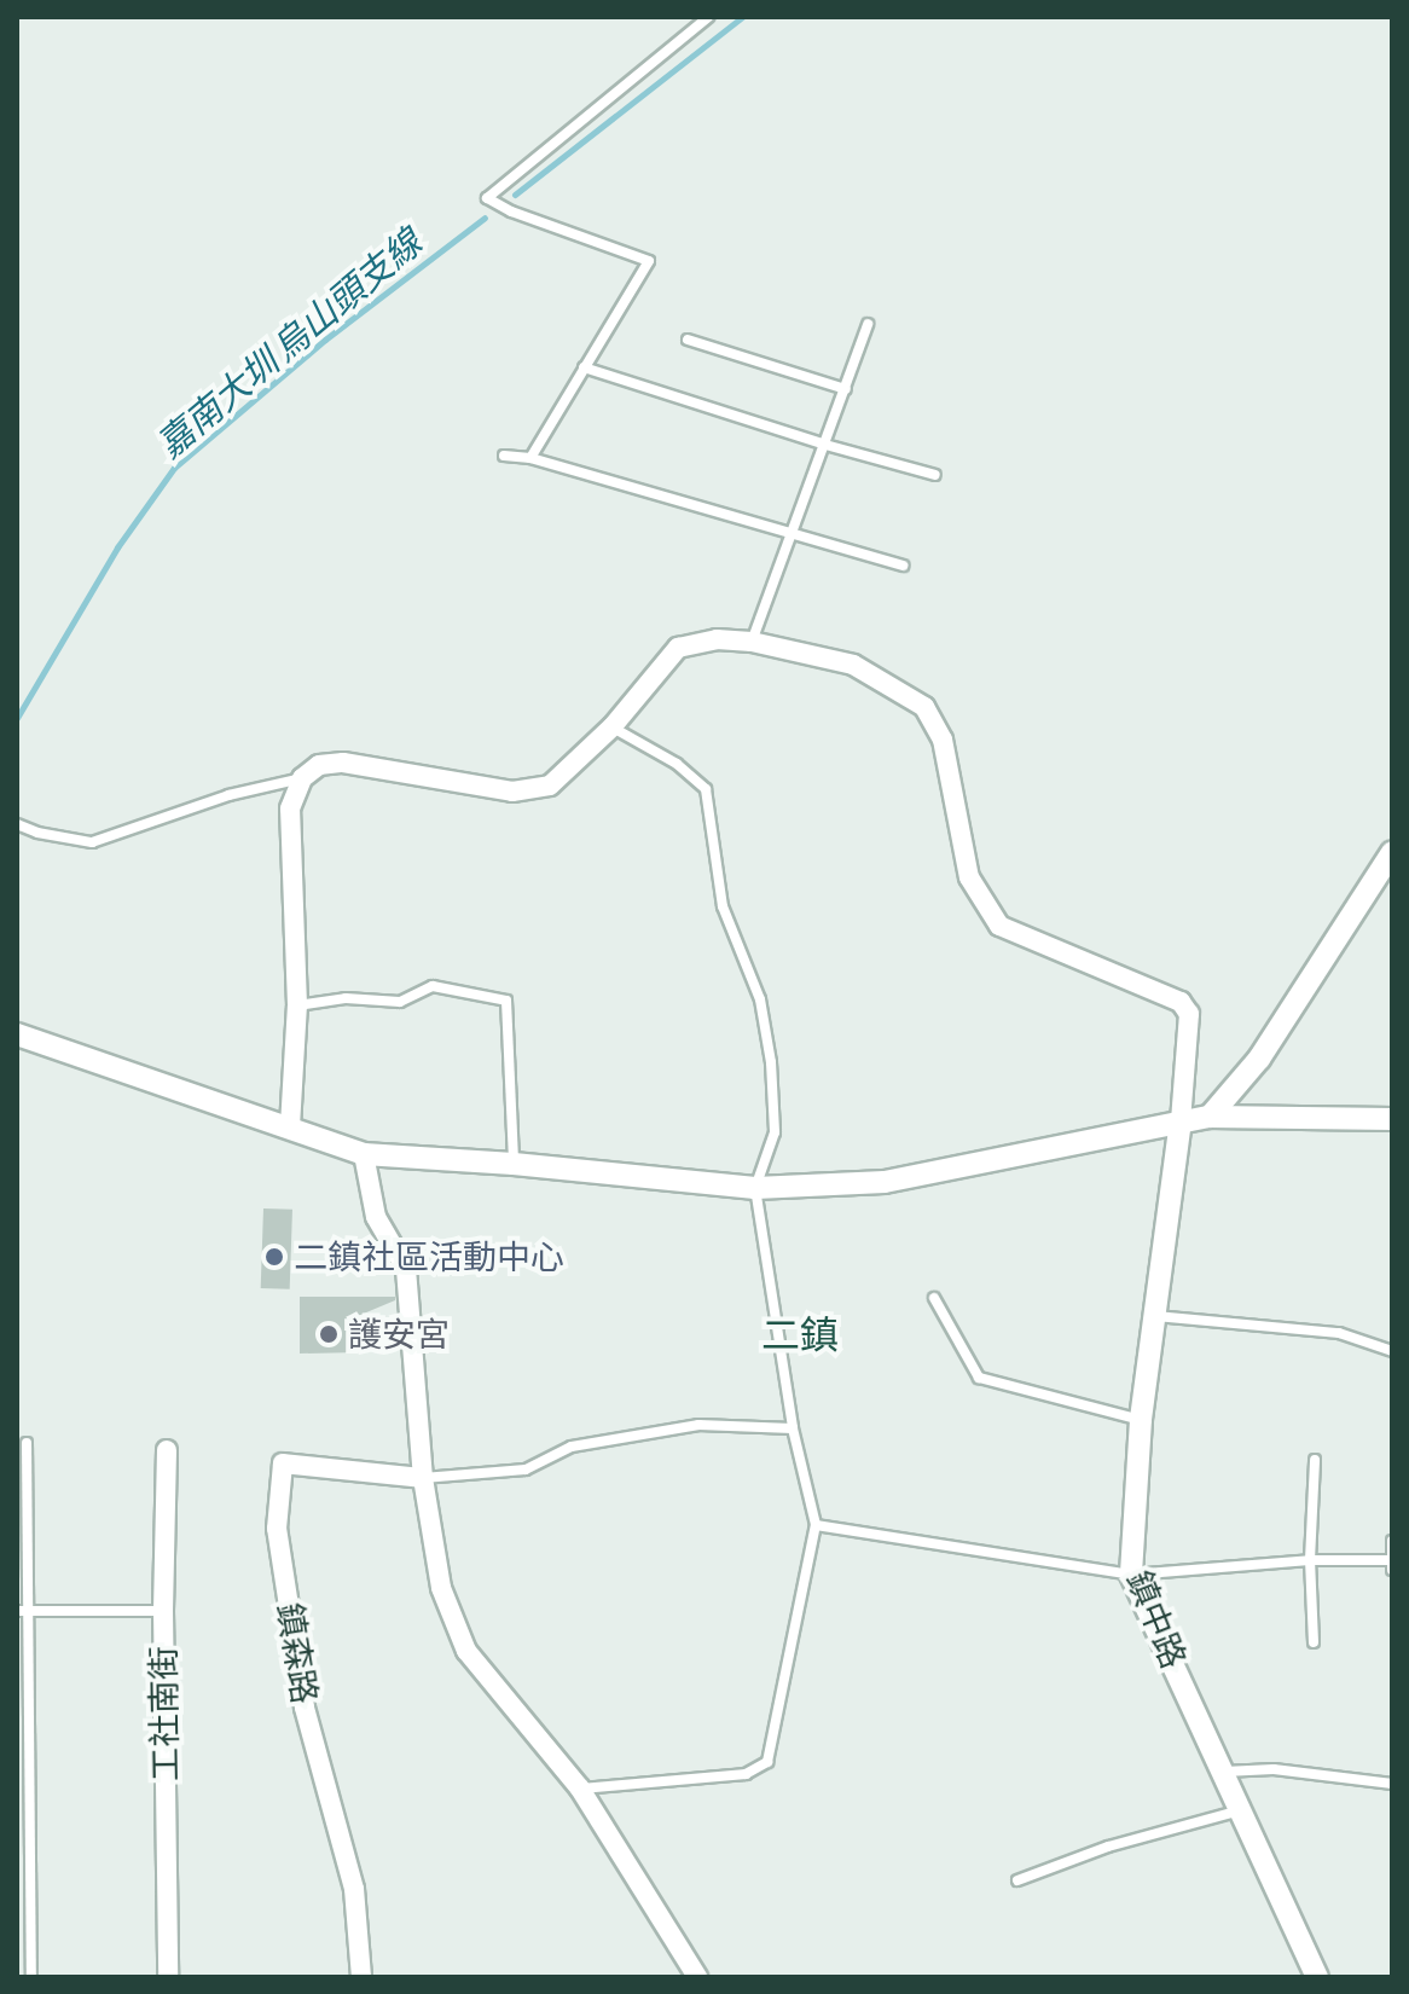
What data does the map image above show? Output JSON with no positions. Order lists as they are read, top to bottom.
{
  "streets": {
    "street": ["鎮中路", "鎮森路", "工社南街"]
  },
  "districts": ["二鎮"],
  "water": ["嘉南大圳 烏山頭支線"],
  "places": ["二鎮社區活動中心", "護安宮"]
}
